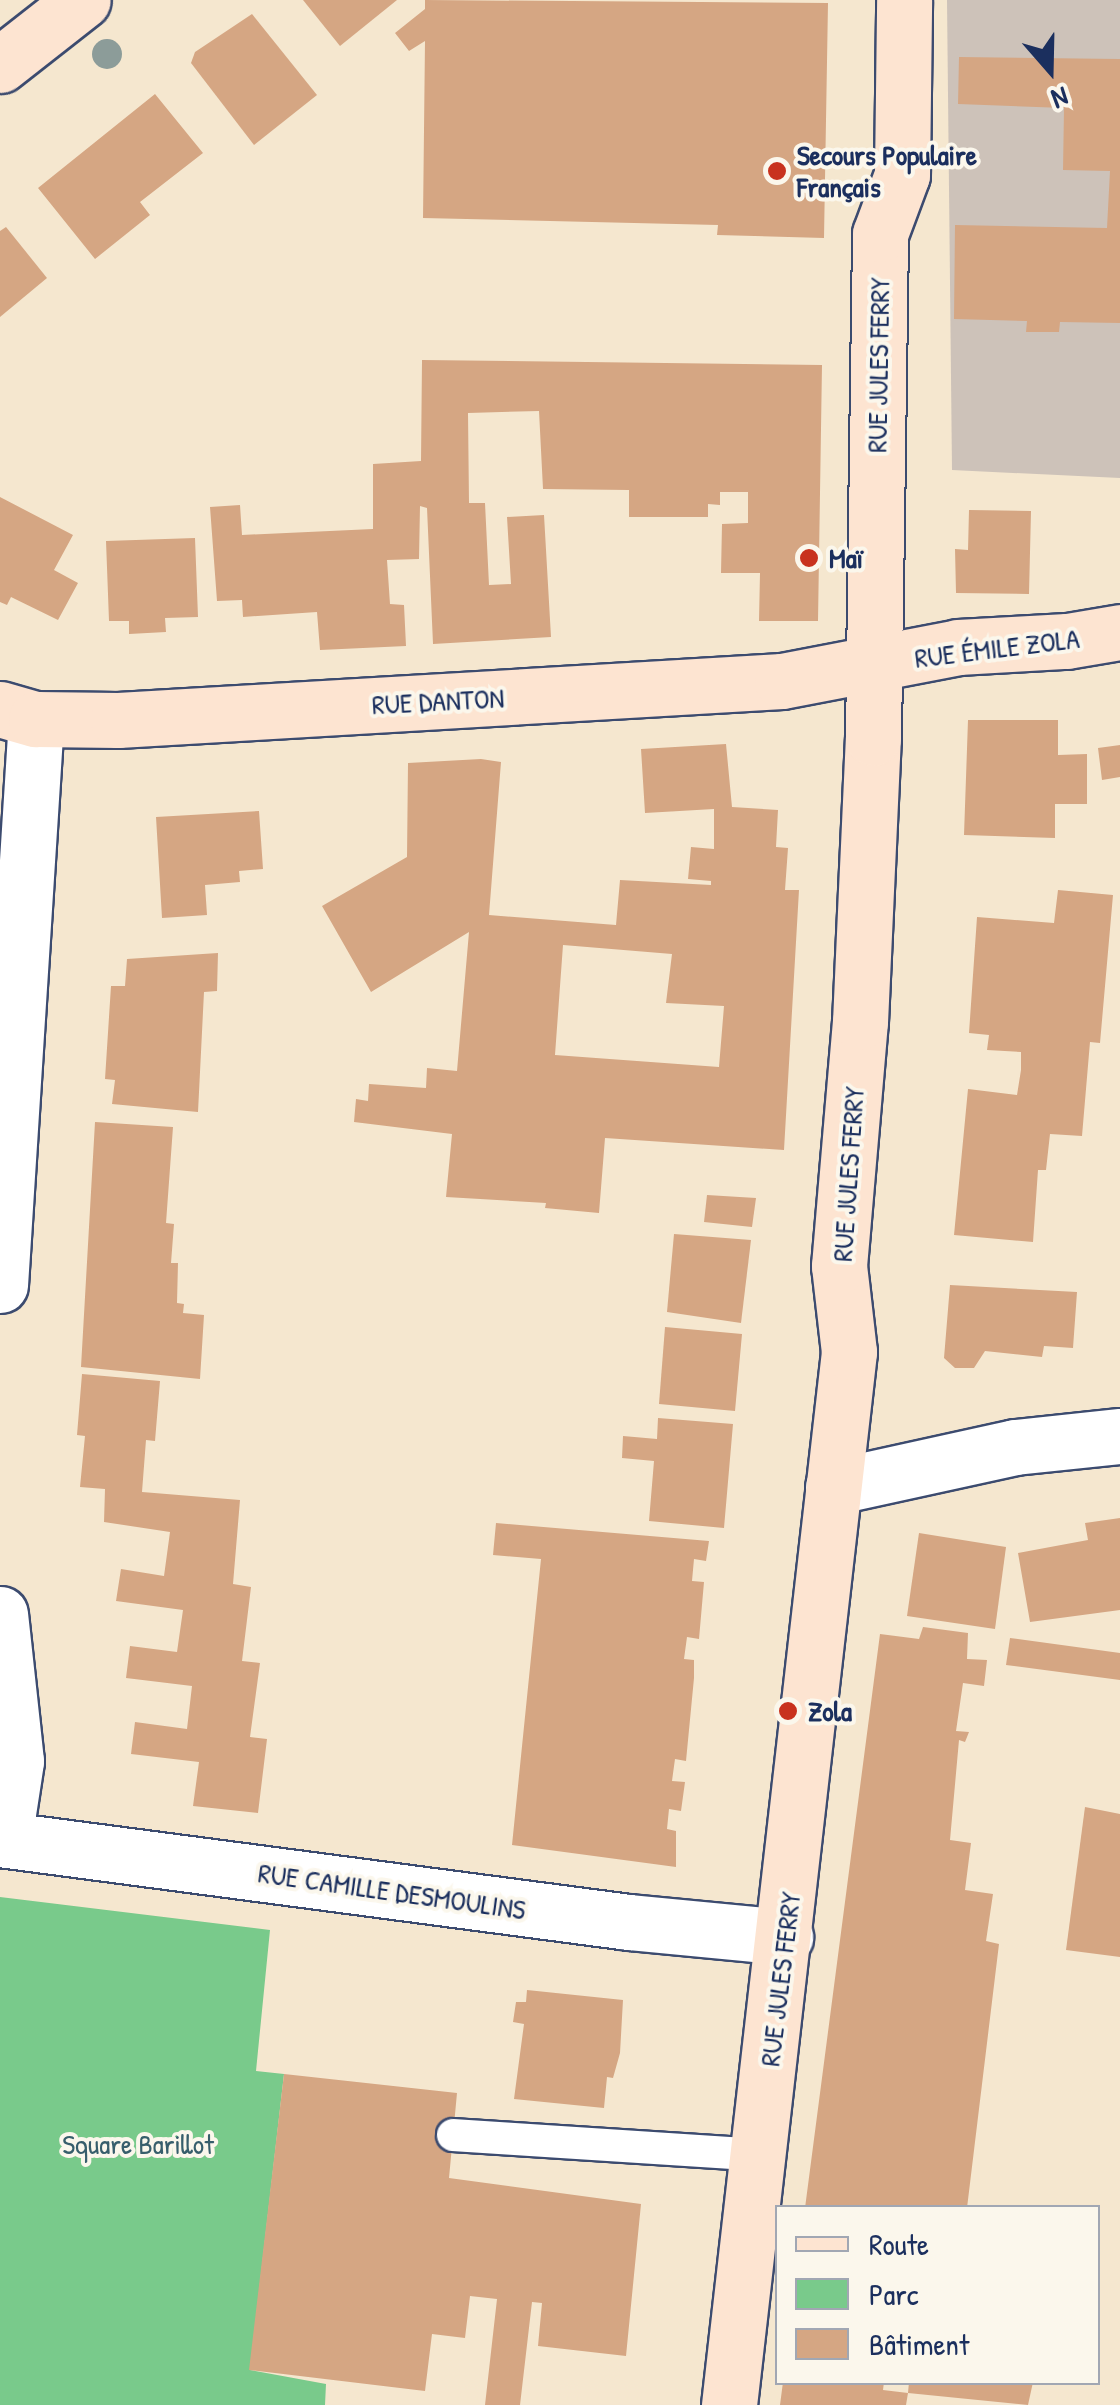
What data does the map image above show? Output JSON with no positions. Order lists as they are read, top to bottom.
{
  "streets": {
    "street": [
      "RUE JULES FERRY",
      "RUE ÉMILE ZOLA",
      "RUE DANTON",
      "RUE CAMILLE DESMOULINS"
    ]
  },
  "crossings": [
    ["RUE JULES FERRY", "RUE ÉMILE ZOLA"],
    ["RUE JULES FERRY", "RUE DANTON"],
    ["RUE JULES FERRY", "RUE CAMILLE DESMOULINS"],
    ["RUE ÉMILE ZOLA", "RUE DANTON"]
  ],
  "parks": ["Square Barillot"],
  "places": ["Secours Populaire Français", "Maï", "Zola"],
  "legend": ["Route", "Parc", "Bâtiment"],
  "north": "bottom"
}
